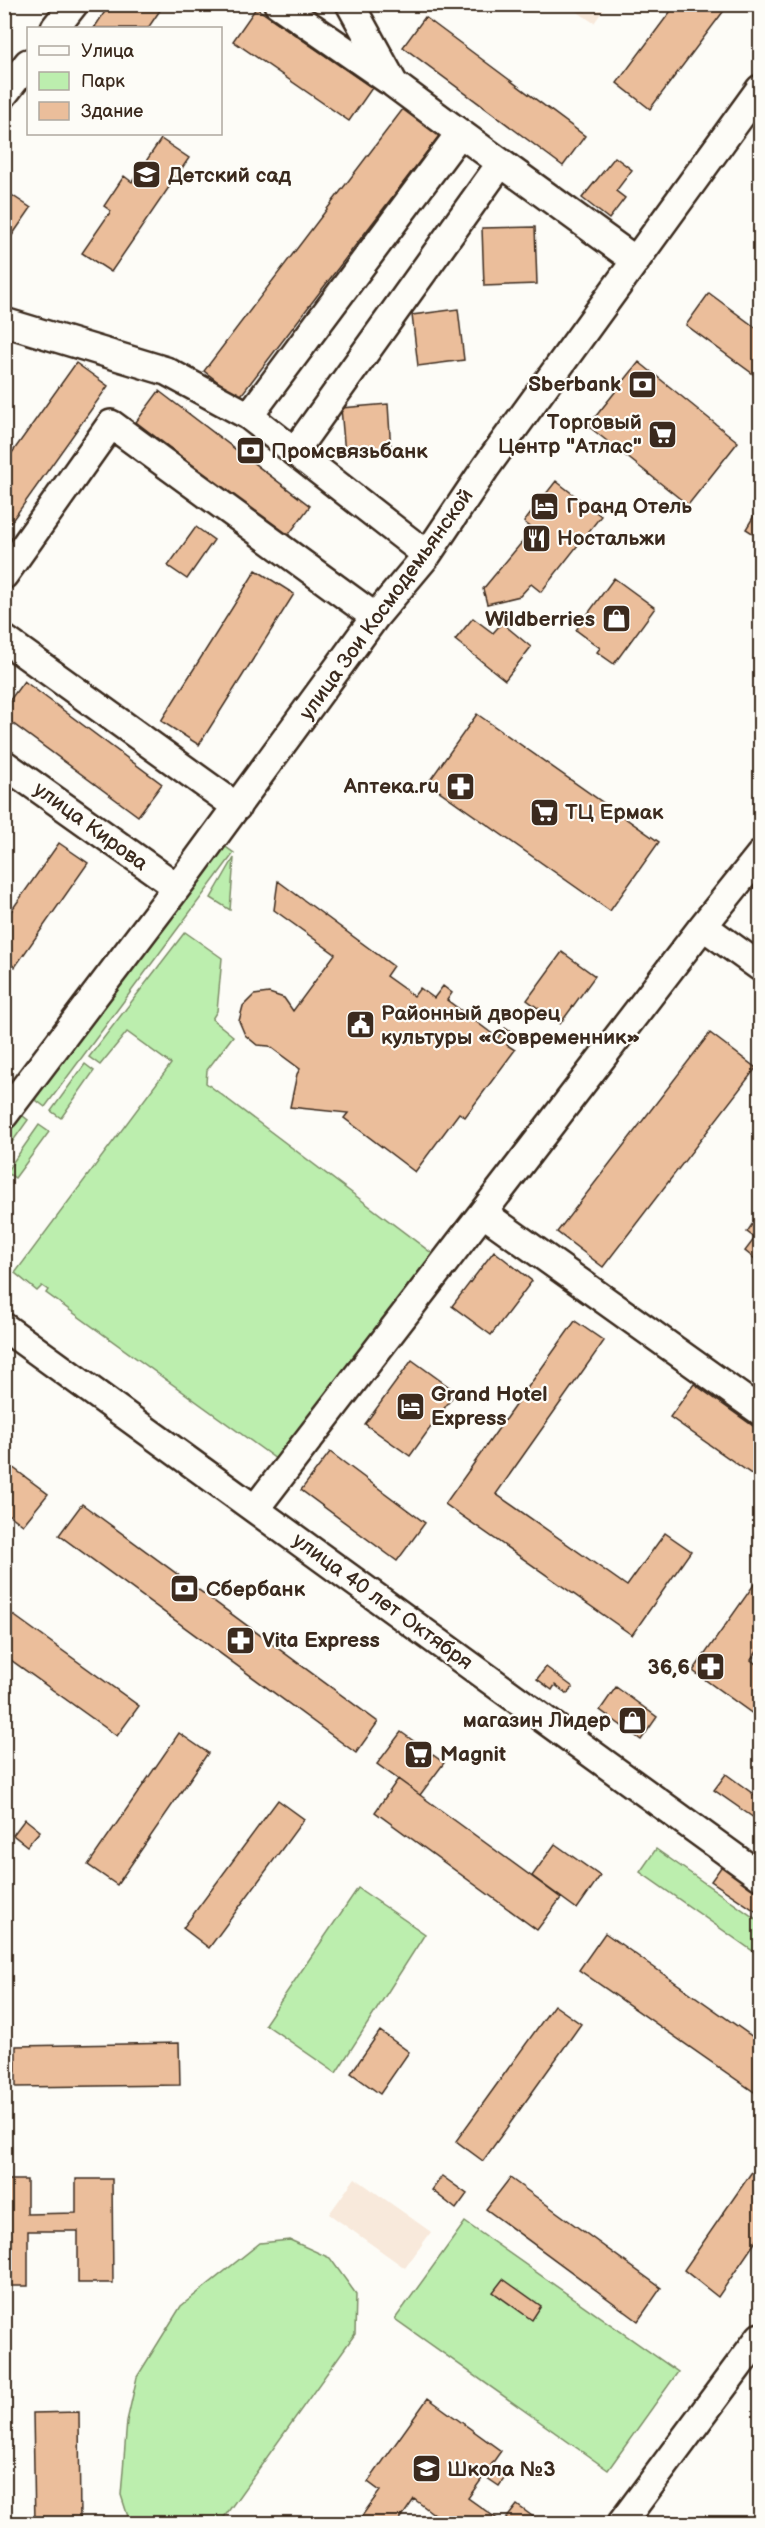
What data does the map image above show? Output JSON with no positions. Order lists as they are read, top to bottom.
{
  "streets": {
    "street": ["улица Зои Космодемьянской", "улица Кирова", "улица 40 лет Октября"]
  },
  "crossings": [
    ["улица Зои Космодемьянской", "улица Кирова"]
  ],
  "places": {
    "school or university": ["Детский сад", "Школа №3"],
    "bank": ["Sberbank", "Промсвязьбанк", "Сбербанк"],
    "supermarket": ["Торговый Центр \"Атлас\"", "ТЦ Ермак", "Magnit"],
    "hotel": ["Гранд Отель", "Grand Hotel Express"],
    "restaurant": ["Ностальжи"],
    "shop": ["Wildberries", "магазин Лидер"],
    "pharmacy": ["Аптека.ru", "Vita Express", "36,6"],
    "public building": ["Районный дворец культуры «Современник»"]
  },
  "legend": ["Улица", "Парк", "Здание"]
}
